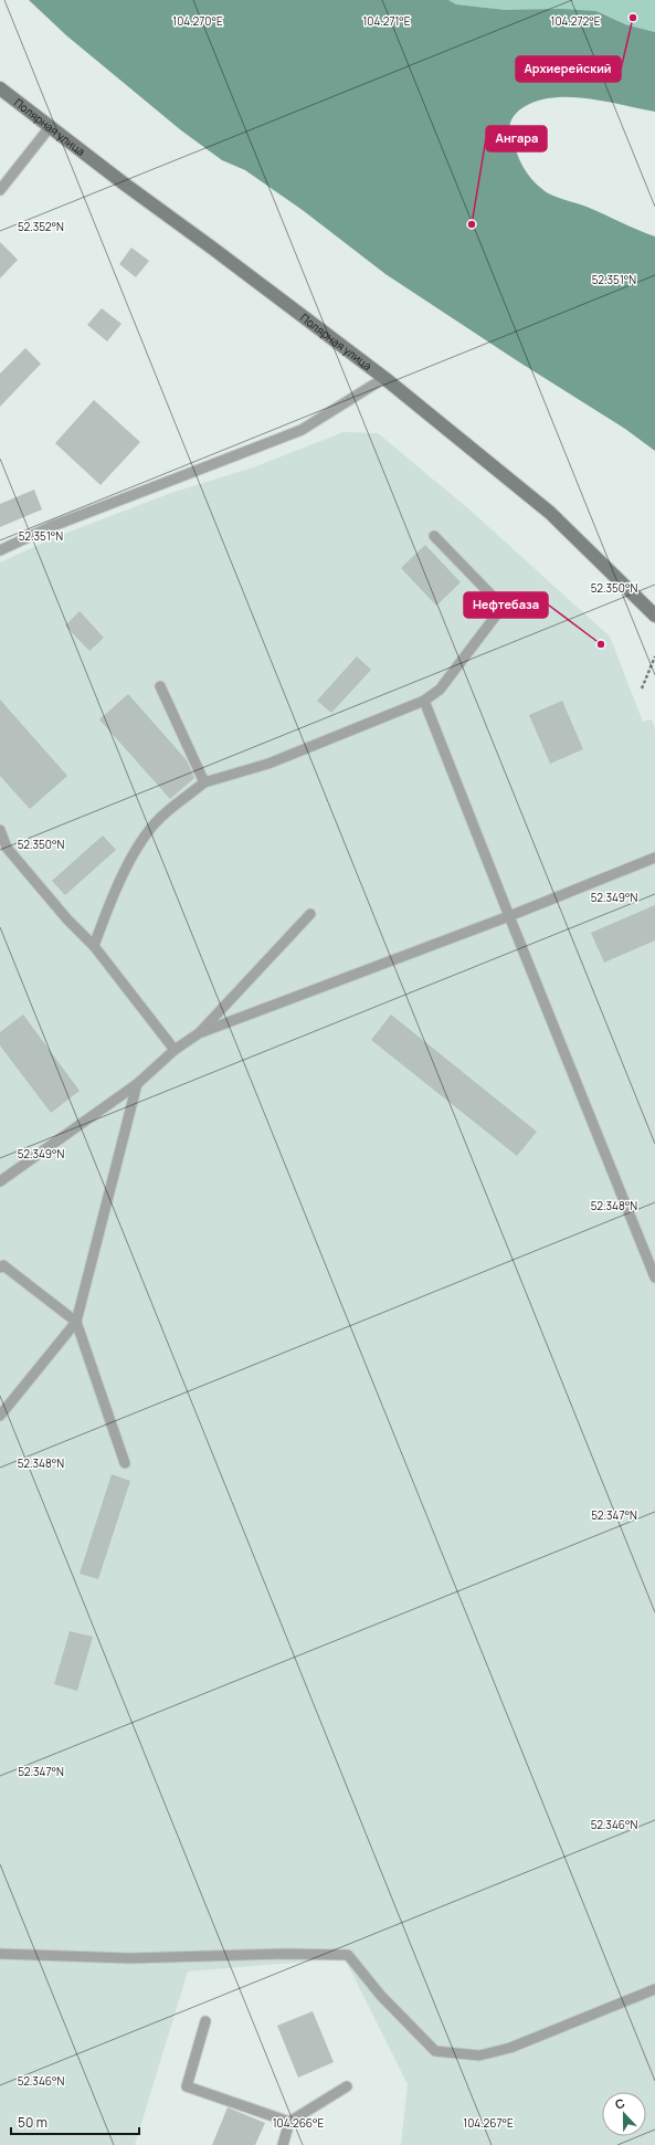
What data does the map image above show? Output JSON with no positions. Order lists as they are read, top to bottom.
{
  "streets": {
    "main road": ["Полярная улица"]
  },
  "places": ["Архиерейский", "Ангара", "Нефтебаза"],
  "scale_bar": "50 m",
  "north": "top",
  "coordinates": [
    "104.270°E",
    "104.271°E",
    "104.272°E",
    "52.352°N",
    "52.351°N",
    "52.350°N",
    "52.349°N",
    "52.348°N",
    "52.347°N",
    "52.346°N",
    "104.266°E",
    "104.267°E"
  ]
}
